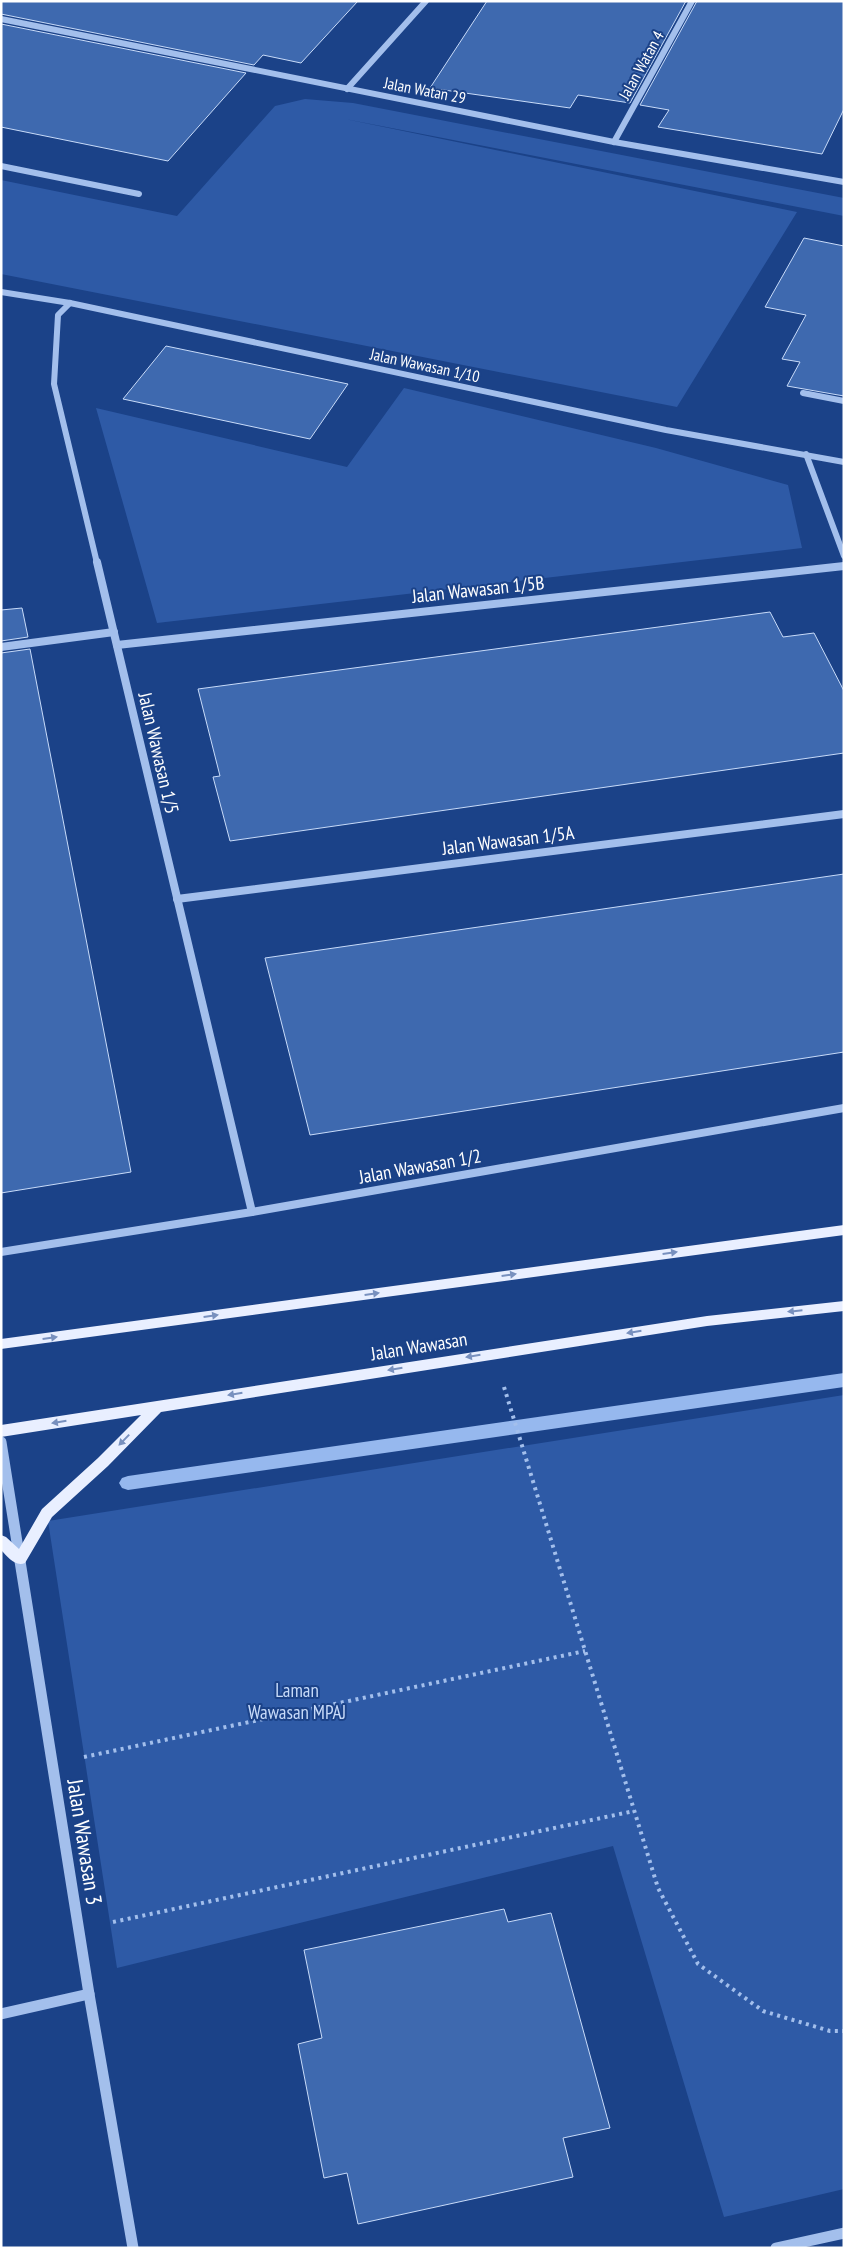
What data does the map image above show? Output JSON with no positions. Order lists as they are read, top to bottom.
{
  "streets": {
    "main road": ["Jalan Wawasan"],
    "street": [
      "Jalan Watan 4",
      "Jalan Watan 29",
      "Jalan Wawasan 1/10",
      "Jalan Wawasan 1/5B",
      "Jalan Wawasan 1/5",
      "Jalan Wawasan 1/5A",
      "Jalan Wawasan 1/2",
      "Jalan Wawasan 3"
    ]
  },
  "crossings": [
    ["Jalan Watan 4", "Jalan Watan 29"],
    ["Jalan Wawasan 1/10", "Jalan Wawasan 1/5"],
    ["Jalan Wawasan 1/5B", "Jalan Wawasan 1/5"],
    ["Jalan Wawasan 1/5", "Jalan Wawasan 1/5A"],
    ["Jalan Wawasan 1/5", "Jalan Wawasan 1/2"]
  ],
  "parks": ["Laman Wawasan MPAJ"]
}
